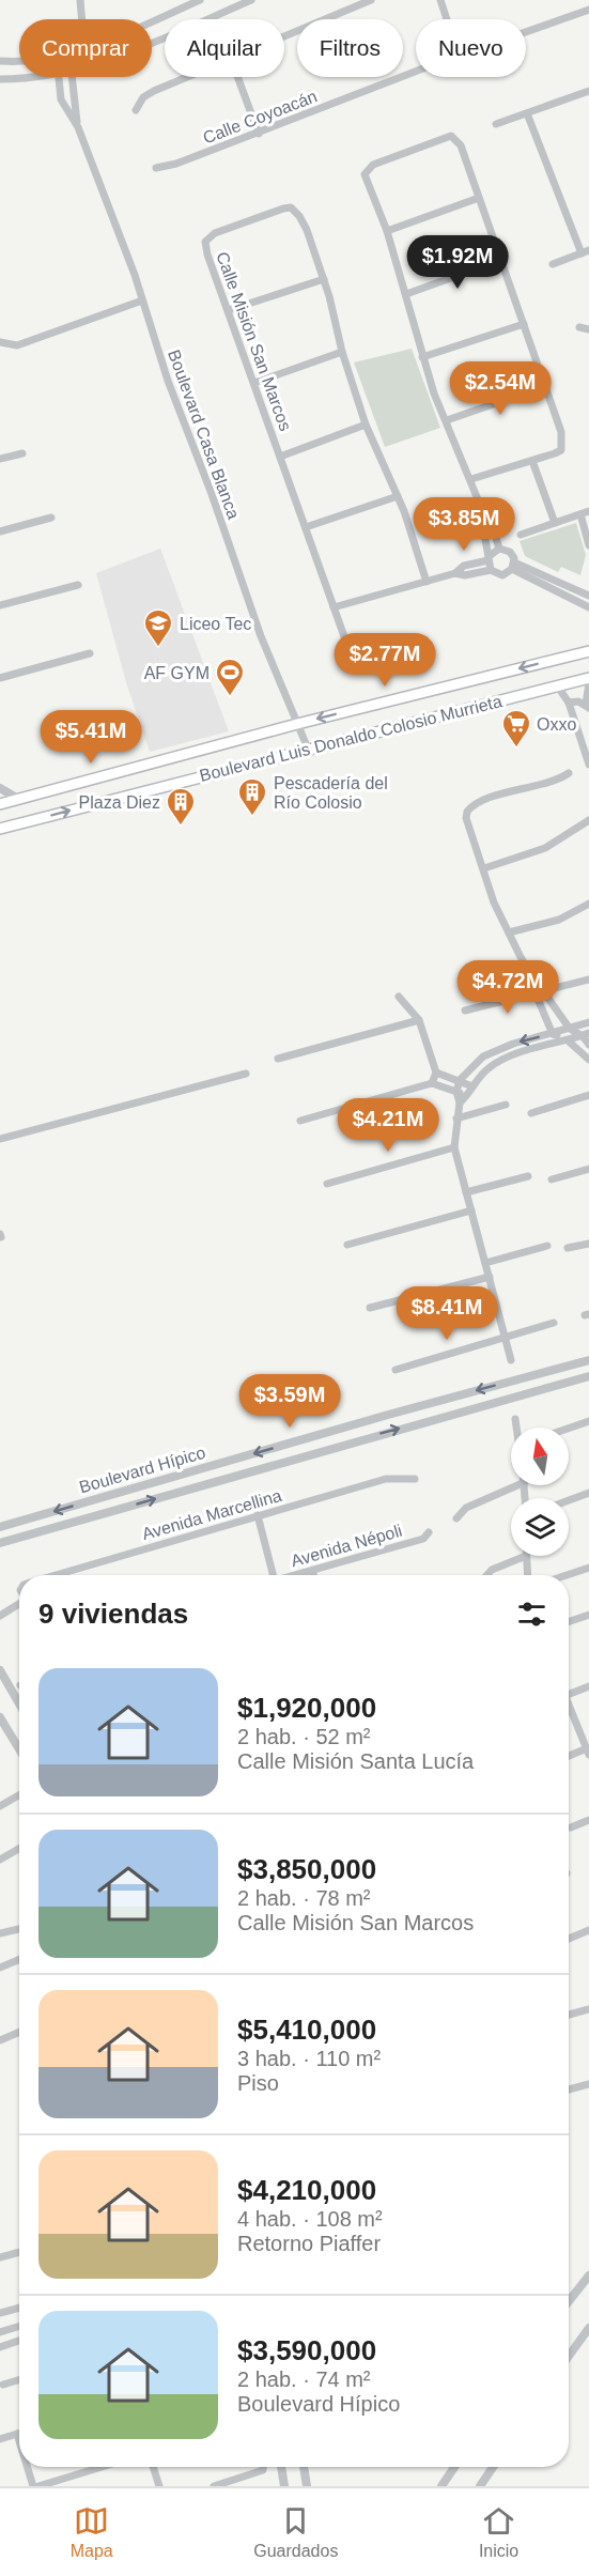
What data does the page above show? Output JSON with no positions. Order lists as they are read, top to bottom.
{
  "streets": {
    "main road": ["Boulevard Luis Donaldo Colosio Murrieta"],
    "street": [
      "Calle Coyoacán",
      "Calle Misión San Marcos",
      "Boulevard Casa Blanca",
      "Boulevard Hípico",
      "Avenida Marcellina",
      "Avenida Népoli"
    ]
  },
  "crossings": [
    ["Boulevard Casa Blanca", "Boulevard Luis Donaldo Colosio Murrieta"]
  ],
  "places": {
    "school or university": ["Liceo Tec"],
    "sports": ["AF GYM"],
    "supermarket": ["Oxxo"],
    "building": ["Pescadería del Río Colosio", "Plaza Diez"]
  },
  "north": "top",
  "page": {
    "chip": [
      "Comprar",
      "Alquilar",
      "Filtros",
      "Nuevo"
    ],
    "price": [
      "$1.92M",
      "$2.54M",
      "$3.85M",
      "$2.77M",
      "$5.41M",
      "$4.72M",
      "$4.21M",
      "$8.41M",
      "$3.59M"
    ],
    "heading": "9 viviendas",
    "list": [
      {
        "name": "$1,920,000",
        "note": "2 hab. · 52 m² · Calle Misión Santa Lucía"
      },
      {
        "name": "$3,850,000",
        "note": "2 hab. · 78 m² · Calle Misión San Marcos"
      },
      {
        "name": "$5,410,000",
        "note": "3 hab. · 110 m² · Piso"
      },
      {
        "name": "$4,210,000",
        "note": "4 hab. · 108 m² · Retorno Piaffer"
      },
      {
        "name": "$3,590,000",
        "note": "2 hab. · 74 m² · Boulevard Hípico"
      }
    ],
    "tabs": ["Mapa", "Guardados", "Inicio"]
  }
}
